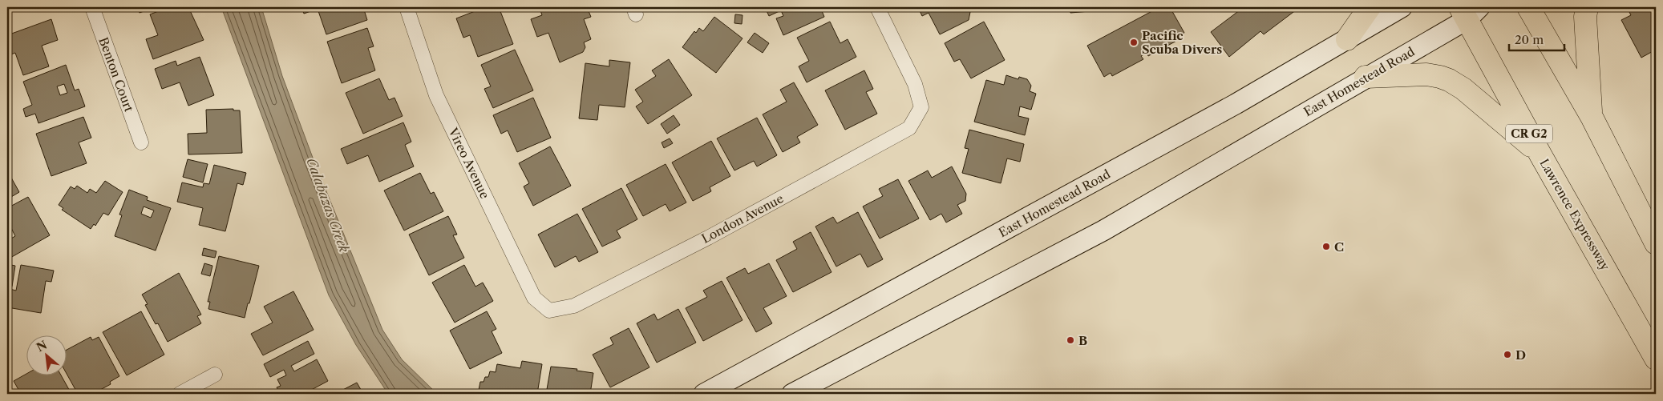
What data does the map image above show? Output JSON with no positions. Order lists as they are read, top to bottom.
{
  "streets": {
    "highway": ["CR G2", "Lawrence Expressway"],
    "main road": ["East Homestead Road"],
    "street": ["Benton Court", "Vireo Avenue", "London Avenue"]
  },
  "crossings": [
    ["East Homestead Road", "Lawrence Expressway"],
    ["Vireo Avenue", "London Avenue"]
  ],
  "water": ["Calabazas Creek"],
  "places": [
    "Pacific Scuba Divers",
    "C",
    "B",
    "D"
  ],
  "scale_bar": "20 m",
  "north": "top left"
}
